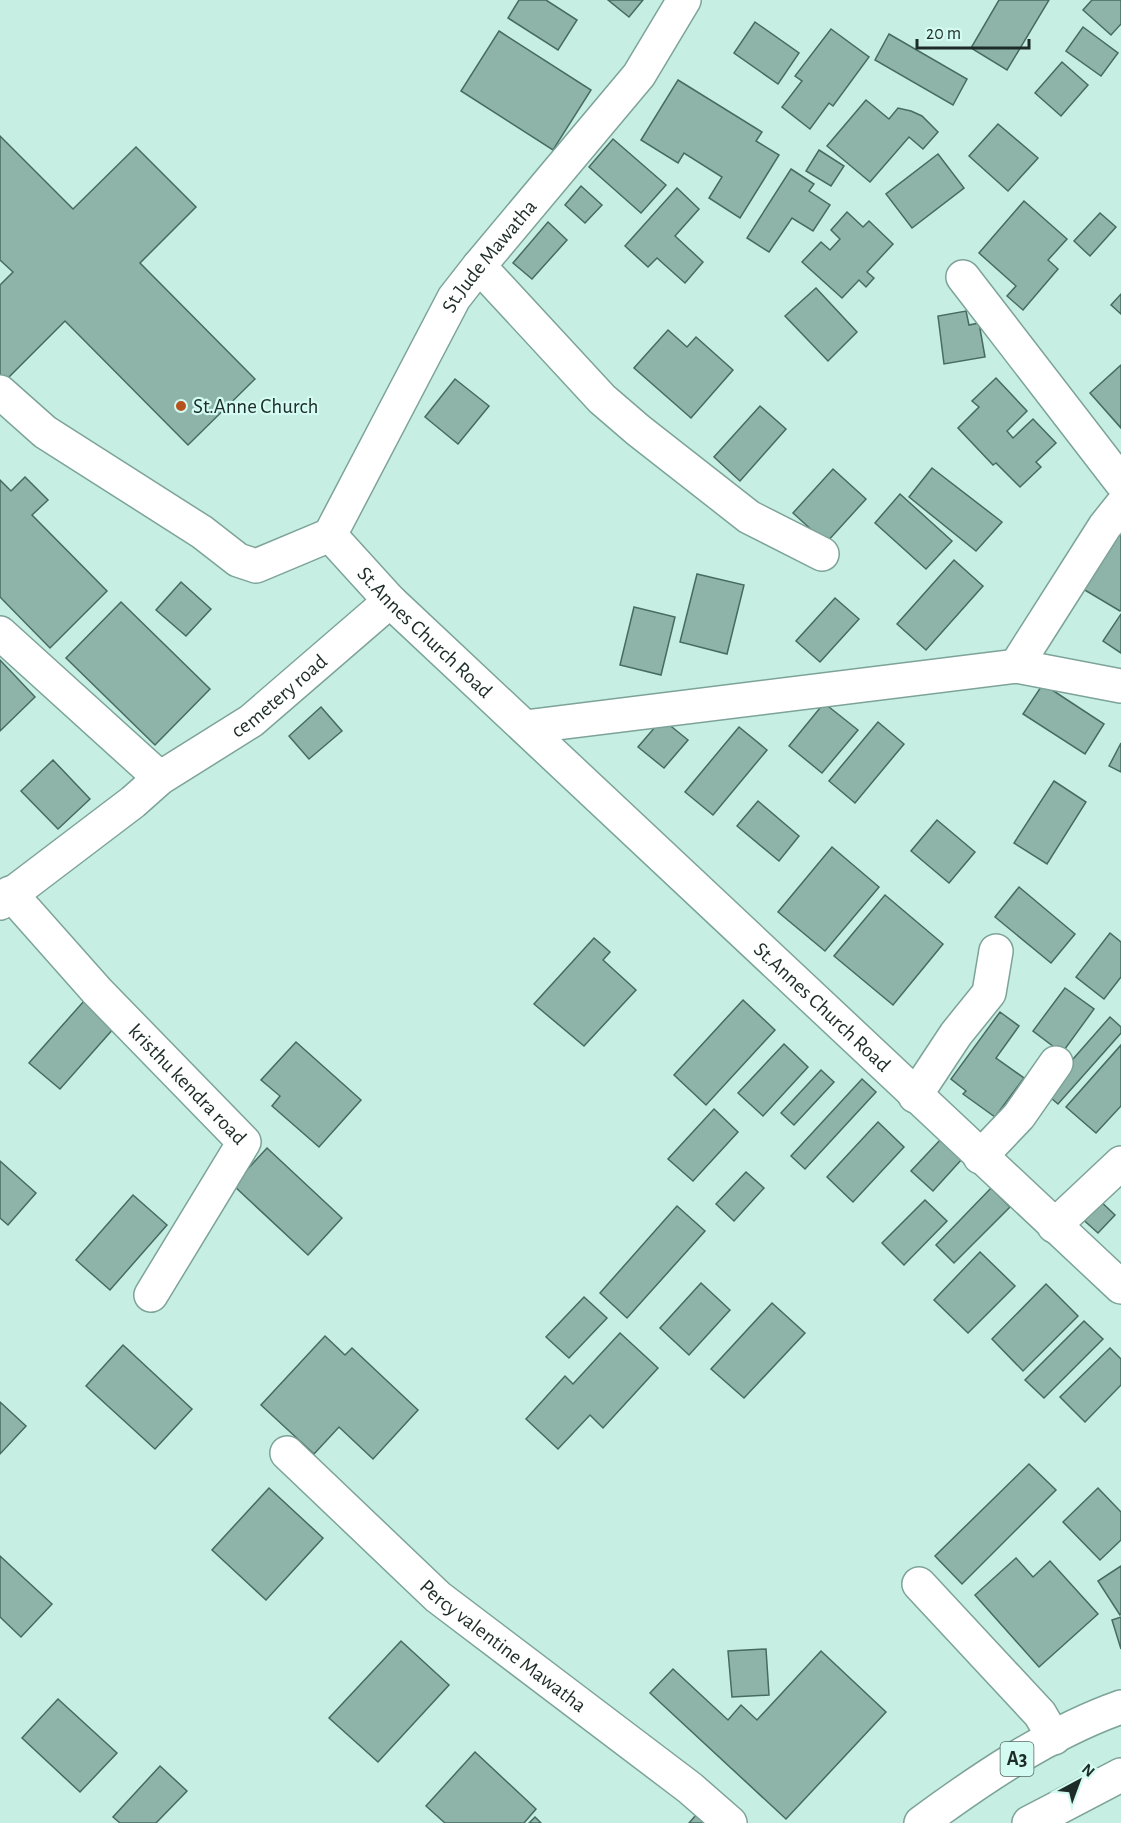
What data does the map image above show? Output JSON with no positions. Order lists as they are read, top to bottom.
{
  "streets": {
    "main road": [
      "St.Jude Mawatha",
      "St.Annes Church Road",
      "cemetery road",
      "kristhu kendra road",
      "Percy valentine Mawatha",
      "A3"
    ]
  },
  "crossings": [
    ["St.Jude Mawatha", "St.Annes Church Road"],
    ["St.Annes Church Road", "cemetery road"],
    ["cemetery road", "kristhu kendra road"]
  ],
  "places": ["St.Anne Church"],
  "scale_bar": "20 m",
  "north": "top right"
}
